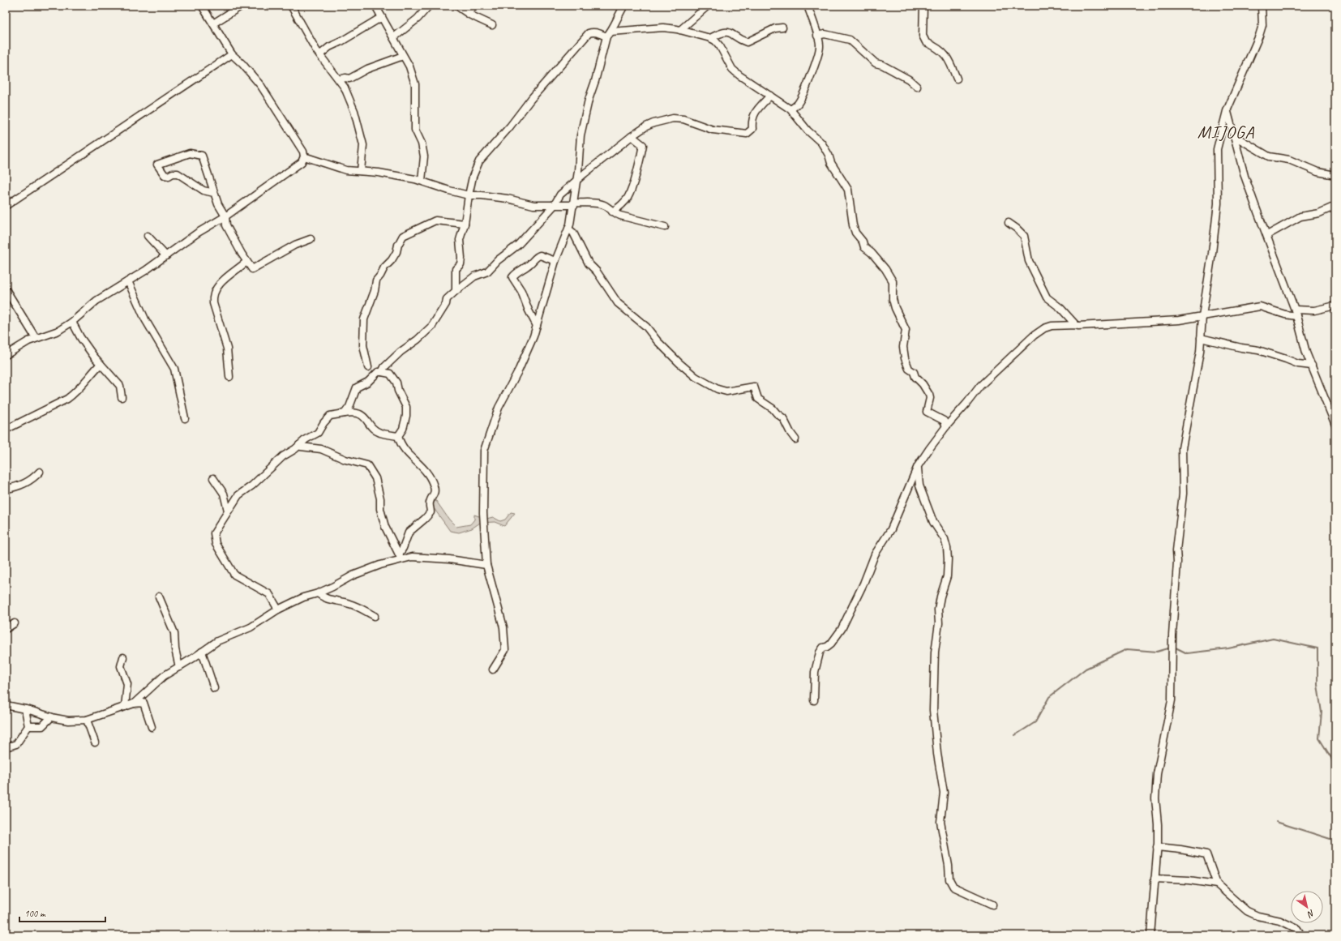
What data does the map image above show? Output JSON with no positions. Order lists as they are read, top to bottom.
{
  "districts": ["MIJOGA"],
  "scale_bar": "100 m",
  "north": "bottom right"
}
